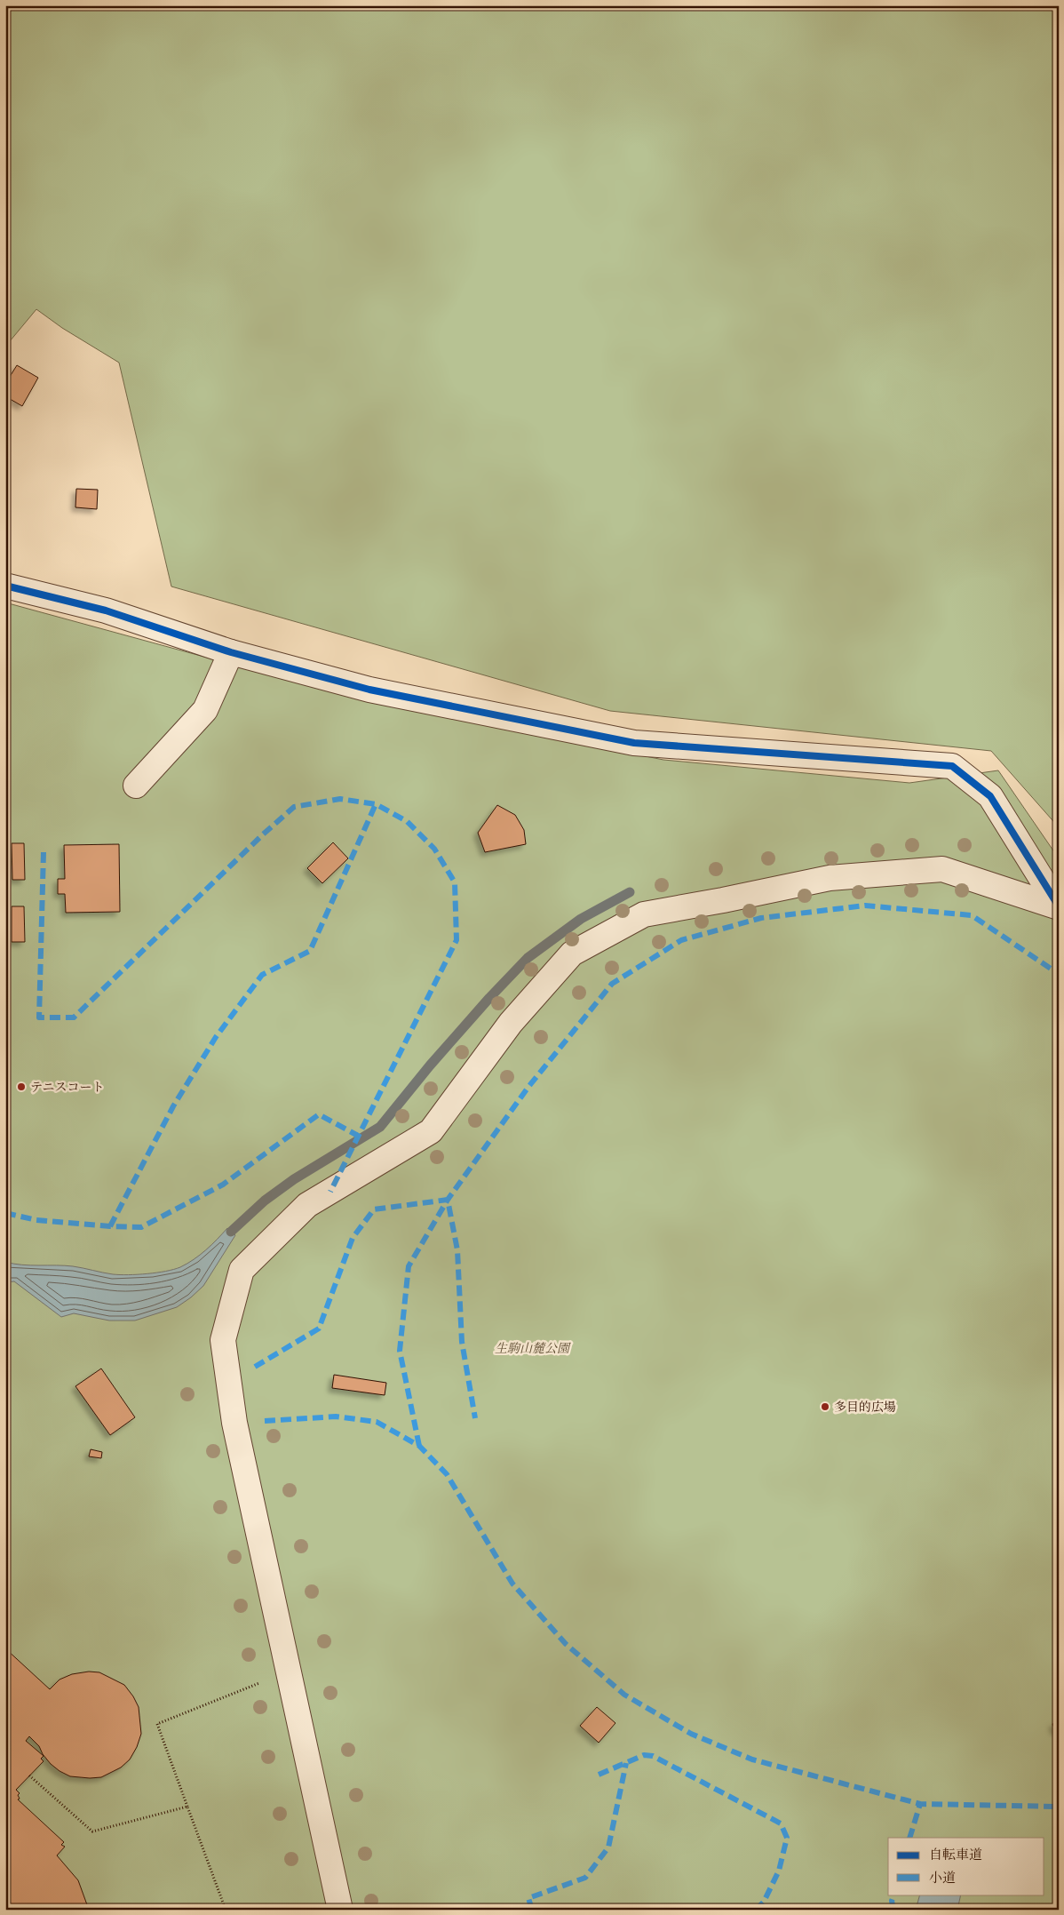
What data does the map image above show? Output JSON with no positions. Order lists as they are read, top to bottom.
{
  "parks": ["生駒山麓公園"],
  "places": ["テニスコート", "多目的広場"],
  "legend": ["自転車道", "小道"]
}
